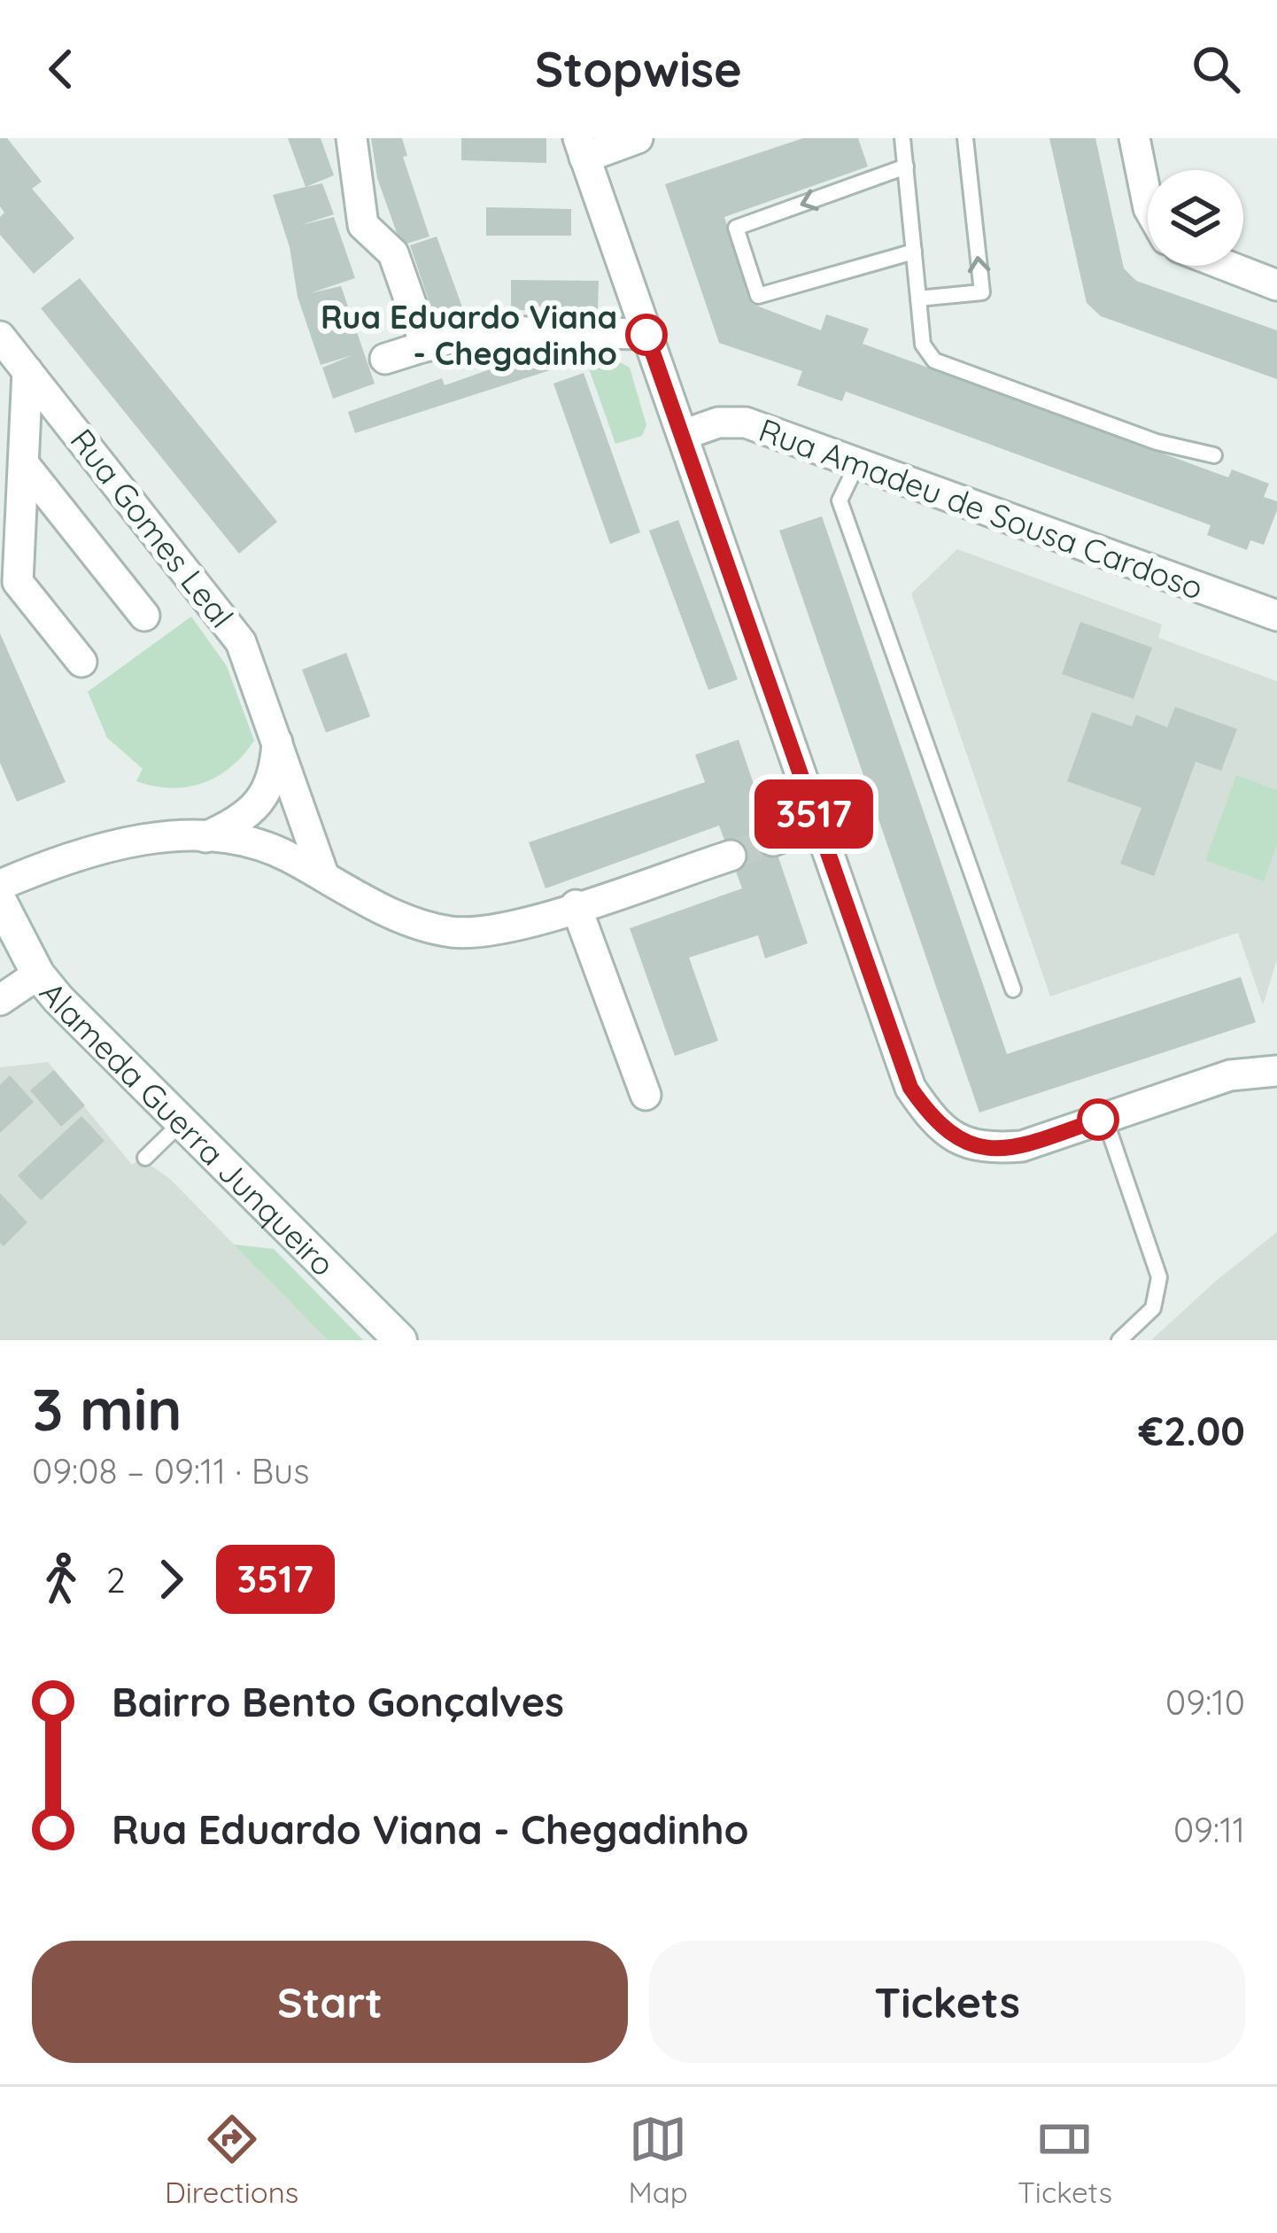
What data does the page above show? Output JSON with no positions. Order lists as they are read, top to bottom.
{
  "streets": {
    "street": ["Rua Amadeu de Sousa Cardoso", "Rua Gomes Leal", "Alameda Guerra Junqueiro"]
  },
  "places": ["Rua Eduardo Viana - Chegadinho"],
  "lines": ["bus line 3517"],
  "page": {
    "header": "Stopwise",
    "on_map": "3517",
    "heading": ["3 min", "09:08 – 09:11 · Bus", "€2.00"],
    "legs": ["2", "3517"],
    "list": [
      {
        "name": "Bairro Bento Gonçalves",
        "value": "09:10"
      },
      {
        "name": "Rua Eduardo Viana - Chegadinho",
        "value": "09:11"
      }
    ],
    "buttons": ["Start", "Tickets"],
    "tabs": ["Directions", "Map", "Tickets"]
  }
}
